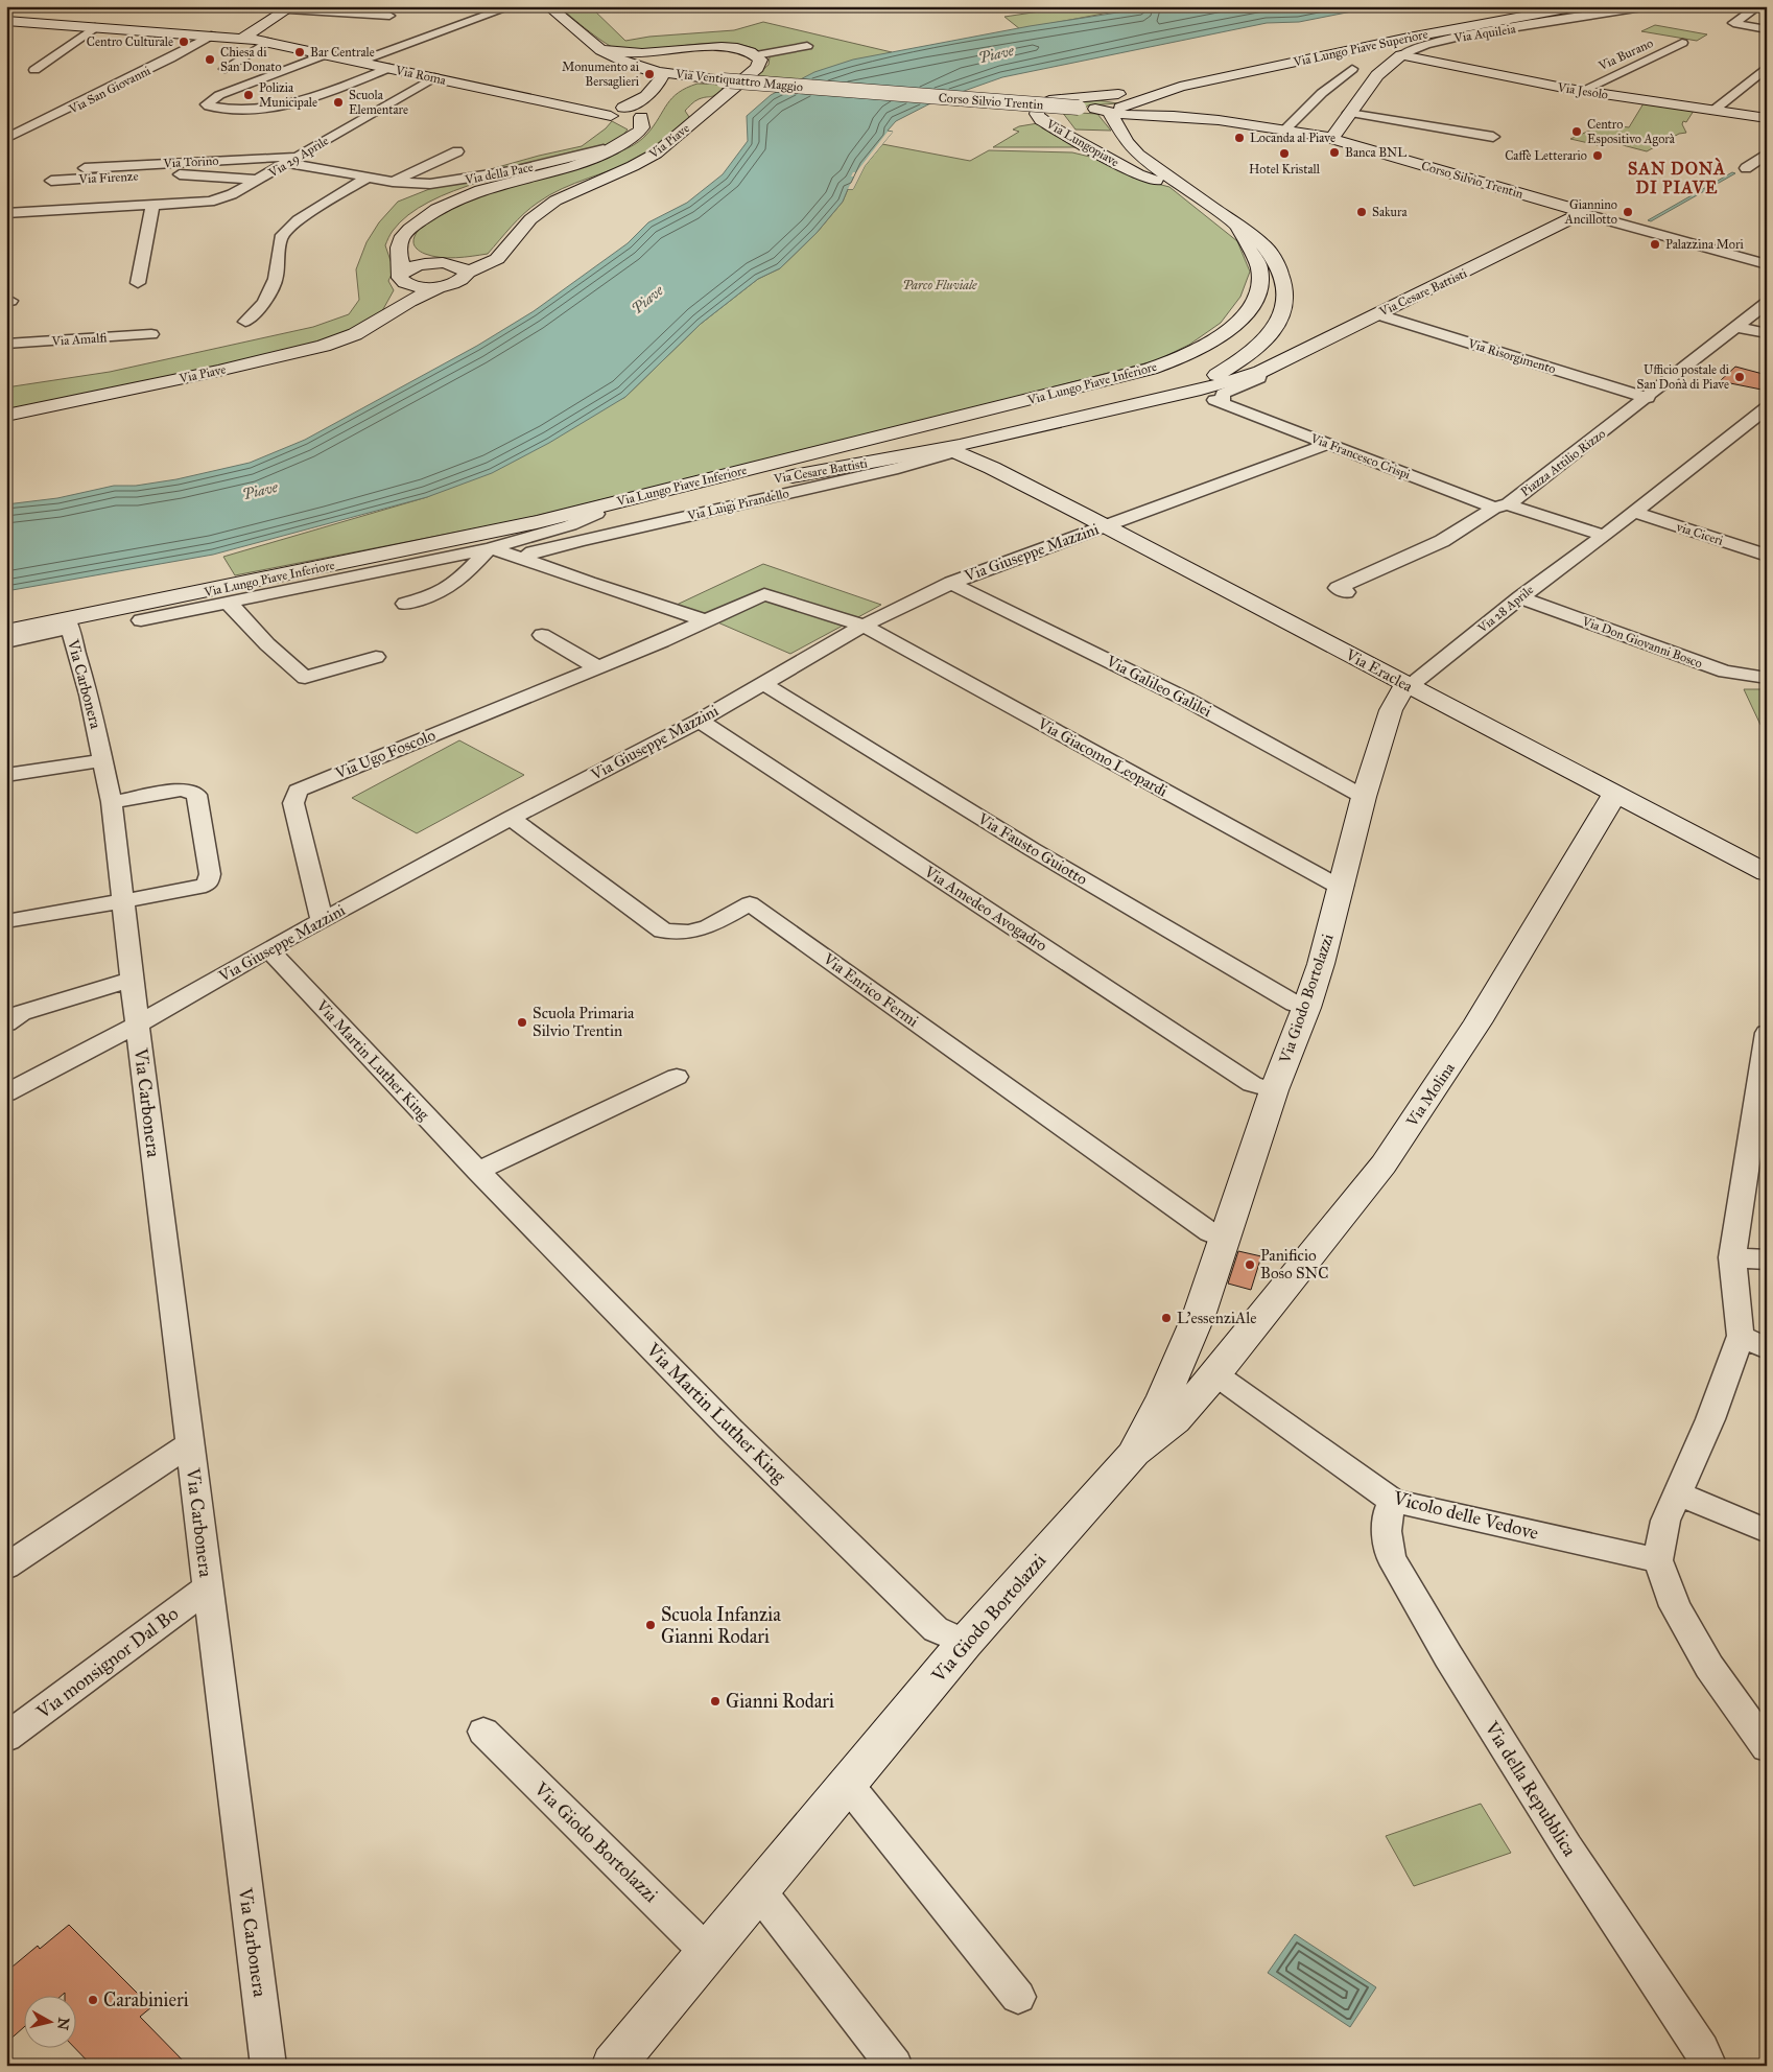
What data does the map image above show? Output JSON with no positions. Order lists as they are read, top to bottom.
{
  "streets": {
    "street": [
      "Via Aquileia",
      "Via Lungo Piave Superiore",
      "Via Burano",
      "Via Roma",
      "Via Ventiquattro Maggio",
      "Via San Giovanni",
      "Via Jesolo",
      "Corso Silvio Trentin",
      "Via Piave",
      "Via Lungopiave",
      "Via 29 Aprile",
      "Via Torino",
      "Via della Pace",
      "Via Firenze",
      "Via Cesare Battisti",
      "Via Amalfi",
      "Via Risorgimento",
      "Via Lungo Piave Inferiore",
      "Via Francesco Crispi",
      "Piazza Attilio Rizzo",
      "Via Luigi Pirandello",
      "via Ciceri",
      "Via Giuseppe Mazzini",
      "Via 28 Aprile",
      "Via Don Giovanni Bosco",
      "Via Eraclea",
      "Via Carbonera",
      "Via Galileo Galilei",
      "Via Ugo Foscolo",
      "Via Giacomo Leopardi",
      "Via Fausto Guiotto",
      "Via Amedeo Avogadro",
      "Via Enrico Fermi",
      "Via Giodo Bortolazzi",
      "Via Martin Luther King",
      "Via Molina",
      "Vicolo delle Vedove",
      "Via monsignor Dal Bo",
      "Via della Repubblica"
    ]
  },
  "crossings": [
    ["Via Aquileia", "Via Jesolo"],
    ["Via Aquileia", "Corso Silvio Trentin"],
    ["Via Lungo Piave Superiore", "Corso Silvio Trentin"],
    ["Via Lungo Piave Superiore", "Via Lungopiave"],
    ["Via Burano", "Via Jesolo"],
    ["Via Roma", "Via San Giovanni"],
    ["Via Roma", "Via Piave"],
    ["Via Roma", "Via 29 Aprile"],
    ["Via Ventiquattro Maggio", "Corso Silvio Trentin"],
    ["Via Ventiquattro Maggio", "Via Piave"],
    ["Corso Silvio Trentin", "Via Lungopiave"],
    ["Corso Silvio Trentin", "Via Cesare Battisti"],
    ["Corso Silvio Trentin", "Via Lungo Piave Inferiore"],
    ["Via Lungopiave", "Via Lungo Piave Inferiore"],
    ["Via 29 Aprile", "Via Torino"],
    ["Via 29 Aprile", "Via della Pace"],
    ["Via 29 Aprile", "Via Firenze"],
    ["Via Torino", "Via della Pace"],
    ["Via Cesare Battisti", "Via Risorgimento"],
    ["Via Cesare Battisti", "Via Lungo Piave Inferiore"],
    ["Via Cesare Battisti", "Via Francesco Crispi"],
    ["Via Cesare Battisti", "Via Luigi Pirandello"],
    ["Via Cesare Battisti", "Via Eraclea"],
    ["Via Risorgimento", "Piazza Attilio Rizzo"],
    ["Via Lungo Piave Inferiore", "Via Carbonera"],
    ["Via Francesco Crispi", "Piazza Attilio Rizzo"],
    ["Via Francesco Crispi", "Via Giuseppe Mazzini"],
    ["Piazza Attilio Rizzo", "Via 28 Aprile"],
    ["Via Luigi Pirandello", "Via Eraclea"],
    ["Via Giuseppe Mazzini", "Via Eraclea"],
    ["Via Giuseppe Mazzini", "Via Carbonera"],
    ["Via Giuseppe Mazzini", "Via Galileo Galilei"],
    ["Via Giuseppe Mazzini", "Via Ugo Foscolo"],
    ["Via Giuseppe Mazzini", "Via Giacomo Leopardi"],
    ["Via Giuseppe Mazzini", "Via Fausto Guiotto"],
    ["Via Giuseppe Mazzini", "Via Amedeo Avogadro"],
    ["Via Giuseppe Mazzini", "Via Enrico Fermi"],
    ["Via Giuseppe Mazzini", "Via Martin Luther King"],
    ["Via 28 Aprile", "Via Don Giovanni Bosco"],
    ["Via 28 Aprile", "Via Eraclea"],
    ["Via 28 Aprile", "Via Giodo Bortolazzi"],
    ["Via Eraclea", "Via Giodo Bortolazzi"],
    ["Via Eraclea", "Via Molina"],
    ["Via Carbonera", "Via monsignor Dal Bo"],
    ["Via Galileo Galilei", "Via Giodo Bortolazzi"],
    ["Via Giacomo Leopardi", "Via Giodo Bortolazzi"],
    ["Via Fausto Guiotto", "Via Giodo Bortolazzi"],
    ["Via Amedeo Avogadro", "Via Giodo Bortolazzi"],
    ["Via Enrico Fermi", "Via Giodo Bortolazzi"],
    ["Via Giodo Bortolazzi", "Via Martin Luther King"],
    ["Via Giodo Bortolazzi", "Via Molina"],
    ["Via Giodo Bortolazzi", "Vicolo delle Vedove"],
    ["Via Molina", "Vicolo delle Vedove"],
    ["Vicolo delle Vedove", "Via della Repubblica"]
  ],
  "districts": ["SAN DONÀ DI PIAVE"],
  "water": ["Piave"],
  "parks": ["Parco Fluviale"],
  "places": [
    "Centro Culturale",
    "Bar Centrale",
    "Chiesa di San Donato",
    "Monumento ai Bersaglieri",
    "Polizia Municipale",
    "Scuola Elementare",
    "Centro Espositivo Agorà",
    "Locanda al Piave",
    "Banca BNL",
    "Hotel Kristall",
    "Caffè Letterario",
    "Sakura",
    "Giannino Ancillotto",
    "Palazzina Mori",
    "Ufficio postale di San Donà di Piave",
    "Scuola Primaria Silvio Trentin",
    "Panificio Boso SNC",
    "L'essenziAle",
    "Scuola Infanzia Gianni Rodari",
    "Gianni Rodari",
    "Carabinieri"
  ],
  "north": "right"
}
